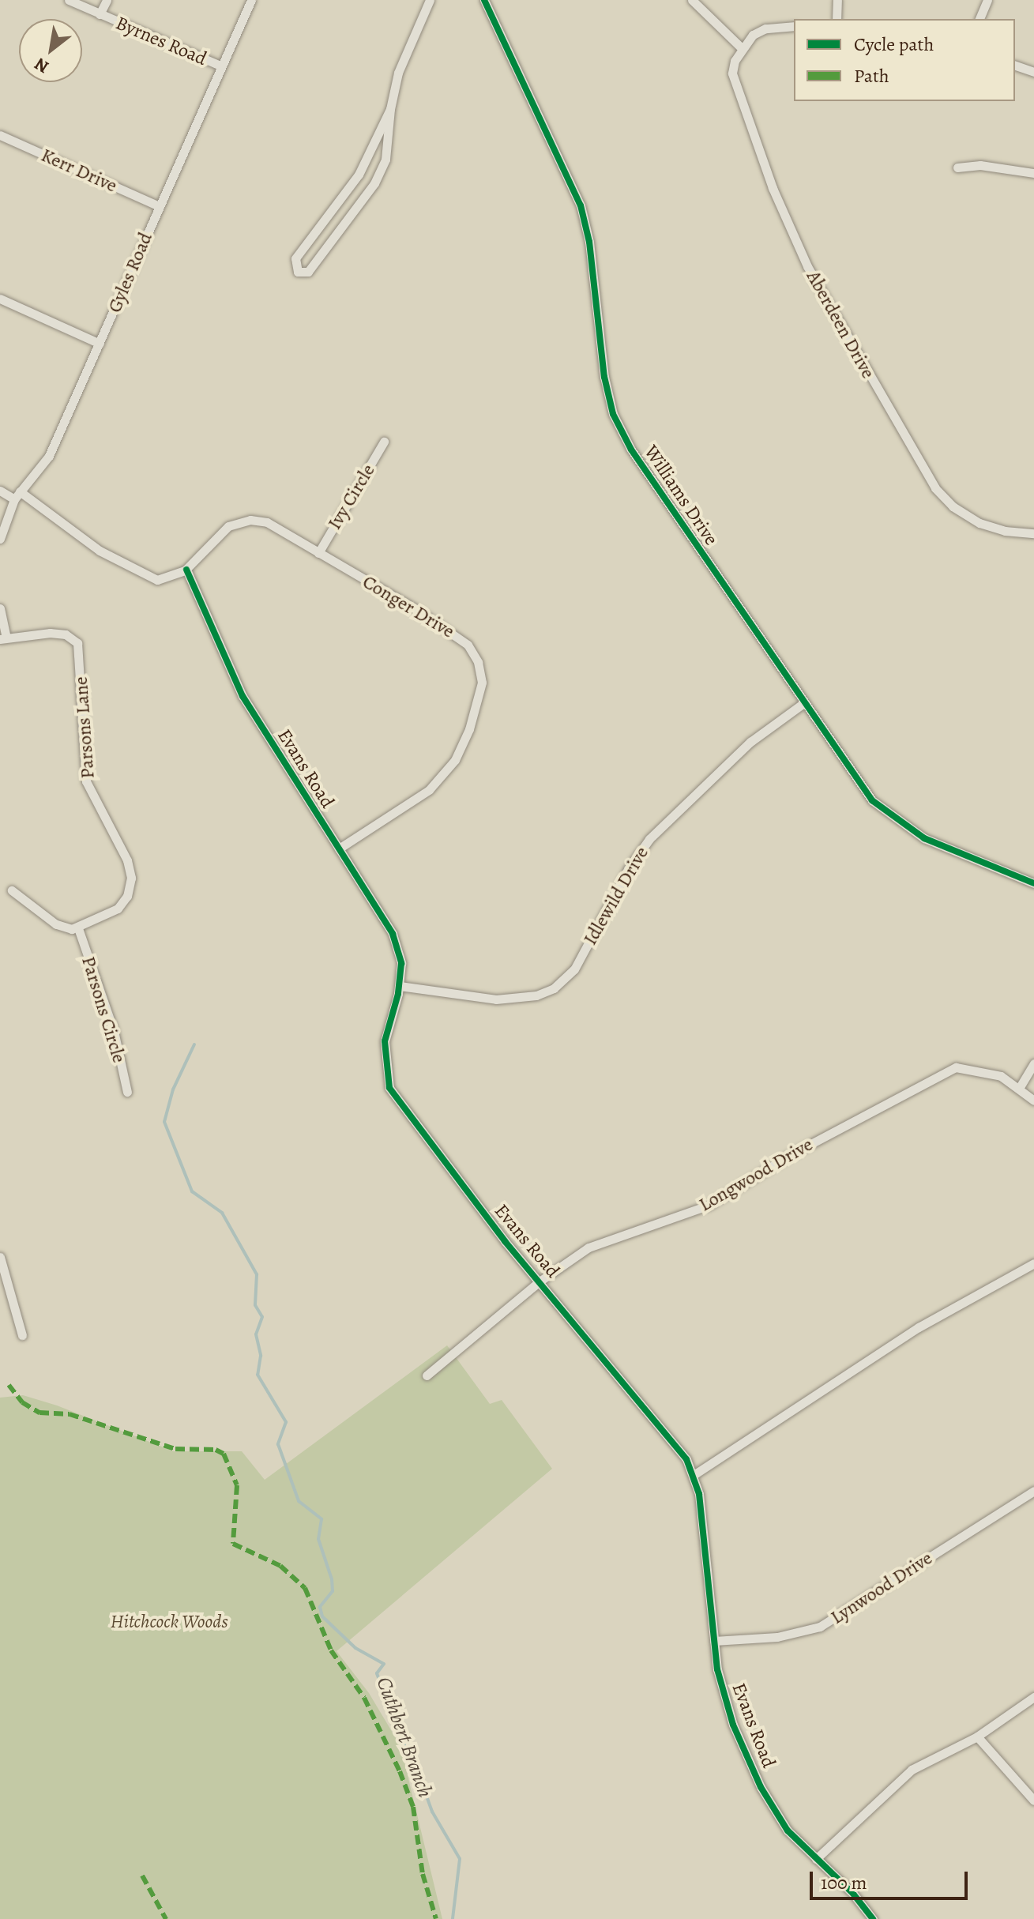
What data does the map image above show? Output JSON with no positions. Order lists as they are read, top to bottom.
{
  "streets": {
    "street": [
      "Byrnes Road",
      "Kerr Drive",
      "Gyles Road",
      "Aberdeen Drive",
      "Williams Drive",
      "Ivy Circle",
      "Conger Drive",
      "Parsons Lane",
      "Evans Road",
      "Idlewild Drive",
      "Parsons Circle",
      "Longwood Drive",
      "Lynwood Drive"
    ]
  },
  "crossings": [
    ["Byrnes Road", "Gyles Road"],
    ["Kerr Drive", "Gyles Road"],
    ["Williams Drive", "Idlewild Drive"],
    ["Ivy Circle", "Conger Drive"],
    ["Conger Drive", "Evans Road"],
    ["Parsons Lane", "Parsons Circle"],
    ["Evans Road", "Idlewild Drive"],
    ["Evans Road", "Longwood Drive"],
    ["Evans Road", "Lynwood Drive"]
  ],
  "water": ["Cuthbert Branch"],
  "parks": ["Hitchcock Woods"],
  "legend": ["Cycle path", "Path"],
  "scale_bar": "100 m",
  "north": "bottom left"
}
